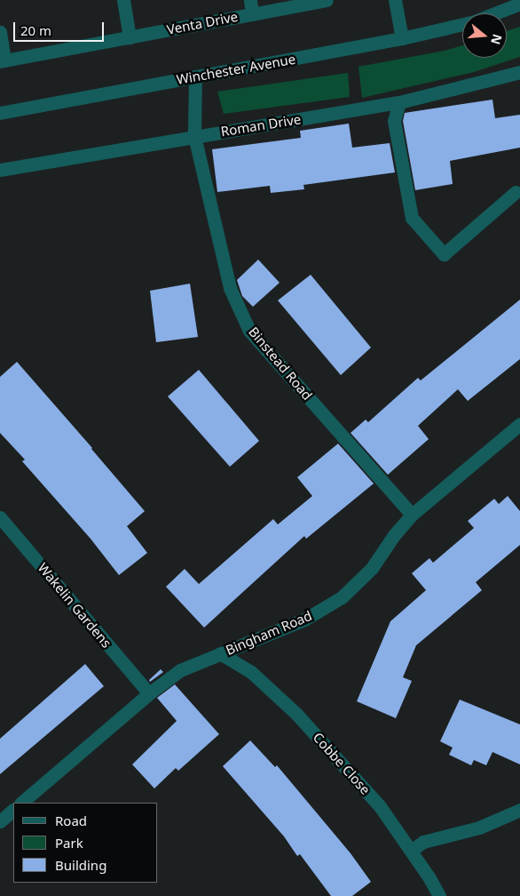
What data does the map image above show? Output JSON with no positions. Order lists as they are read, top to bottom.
{
  "streets": {
    "street": [
      "Venta Drive",
      "Winchester Avenue",
      "Roman Drive",
      "Binstead Road",
      "Wakelin Gardens",
      "Bingham Road",
      "Cobbe Close"
    ]
  },
  "crossings": [
    ["Winchester Avenue", "Binstead Road"],
    ["Roman Drive", "Binstead Road"],
    ["Binstead Road", "Bingham Road"],
    ["Wakelin Gardens", "Bingham Road"],
    ["Bingham Road", "Cobbe Close"]
  ],
  "legend": ["Road", "Park", "Building"],
  "scale_bar": "20 m",
  "north": "right"
}
